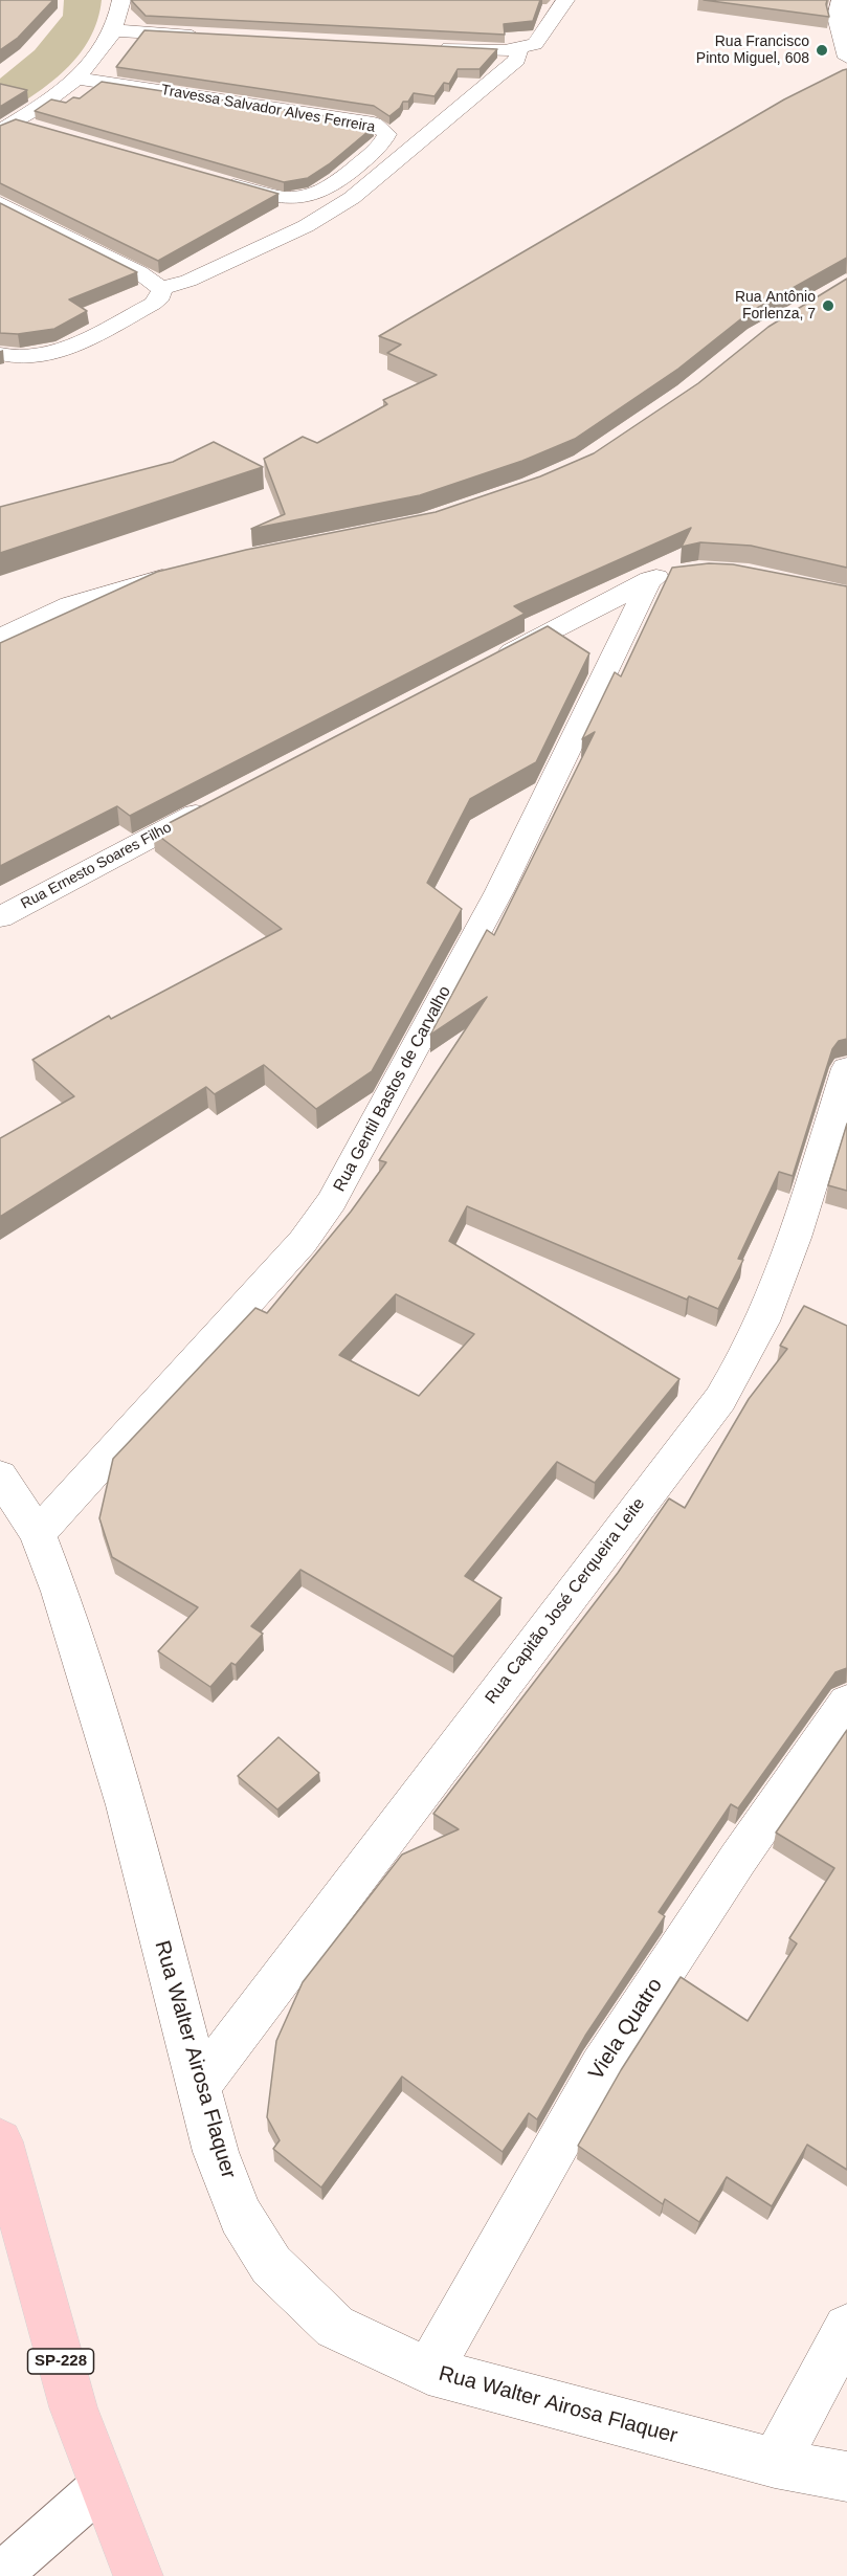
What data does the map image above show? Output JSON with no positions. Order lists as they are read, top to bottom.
{
  "streets": {
    "main road": ["SP-228"],
    "street": [
      "Travessa Salvador Alves Ferreira",
      "Rua Ernesto Soares Filho",
      "Rua Gentil Bastos de Carvalho",
      "Rua Capitão José Cerqueira Leite",
      "Viela Quatro",
      "Rua Walter Airosa Flaquer"
    ]
  },
  "crossings": [
    ["Rua Gentil Bastos de Carvalho", "Rua Walter Airosa Flaquer"],
    ["Rua Capitão José Cerqueira Leite", "Rua Walter Airosa Flaquer"],
    ["Viela Quatro", "Rua Walter Airosa Flaquer"]
  ],
  "places": ["Rua Francisco Pinto Miguel, 608", "Rua Antônio Forlenza, 7"]
}
